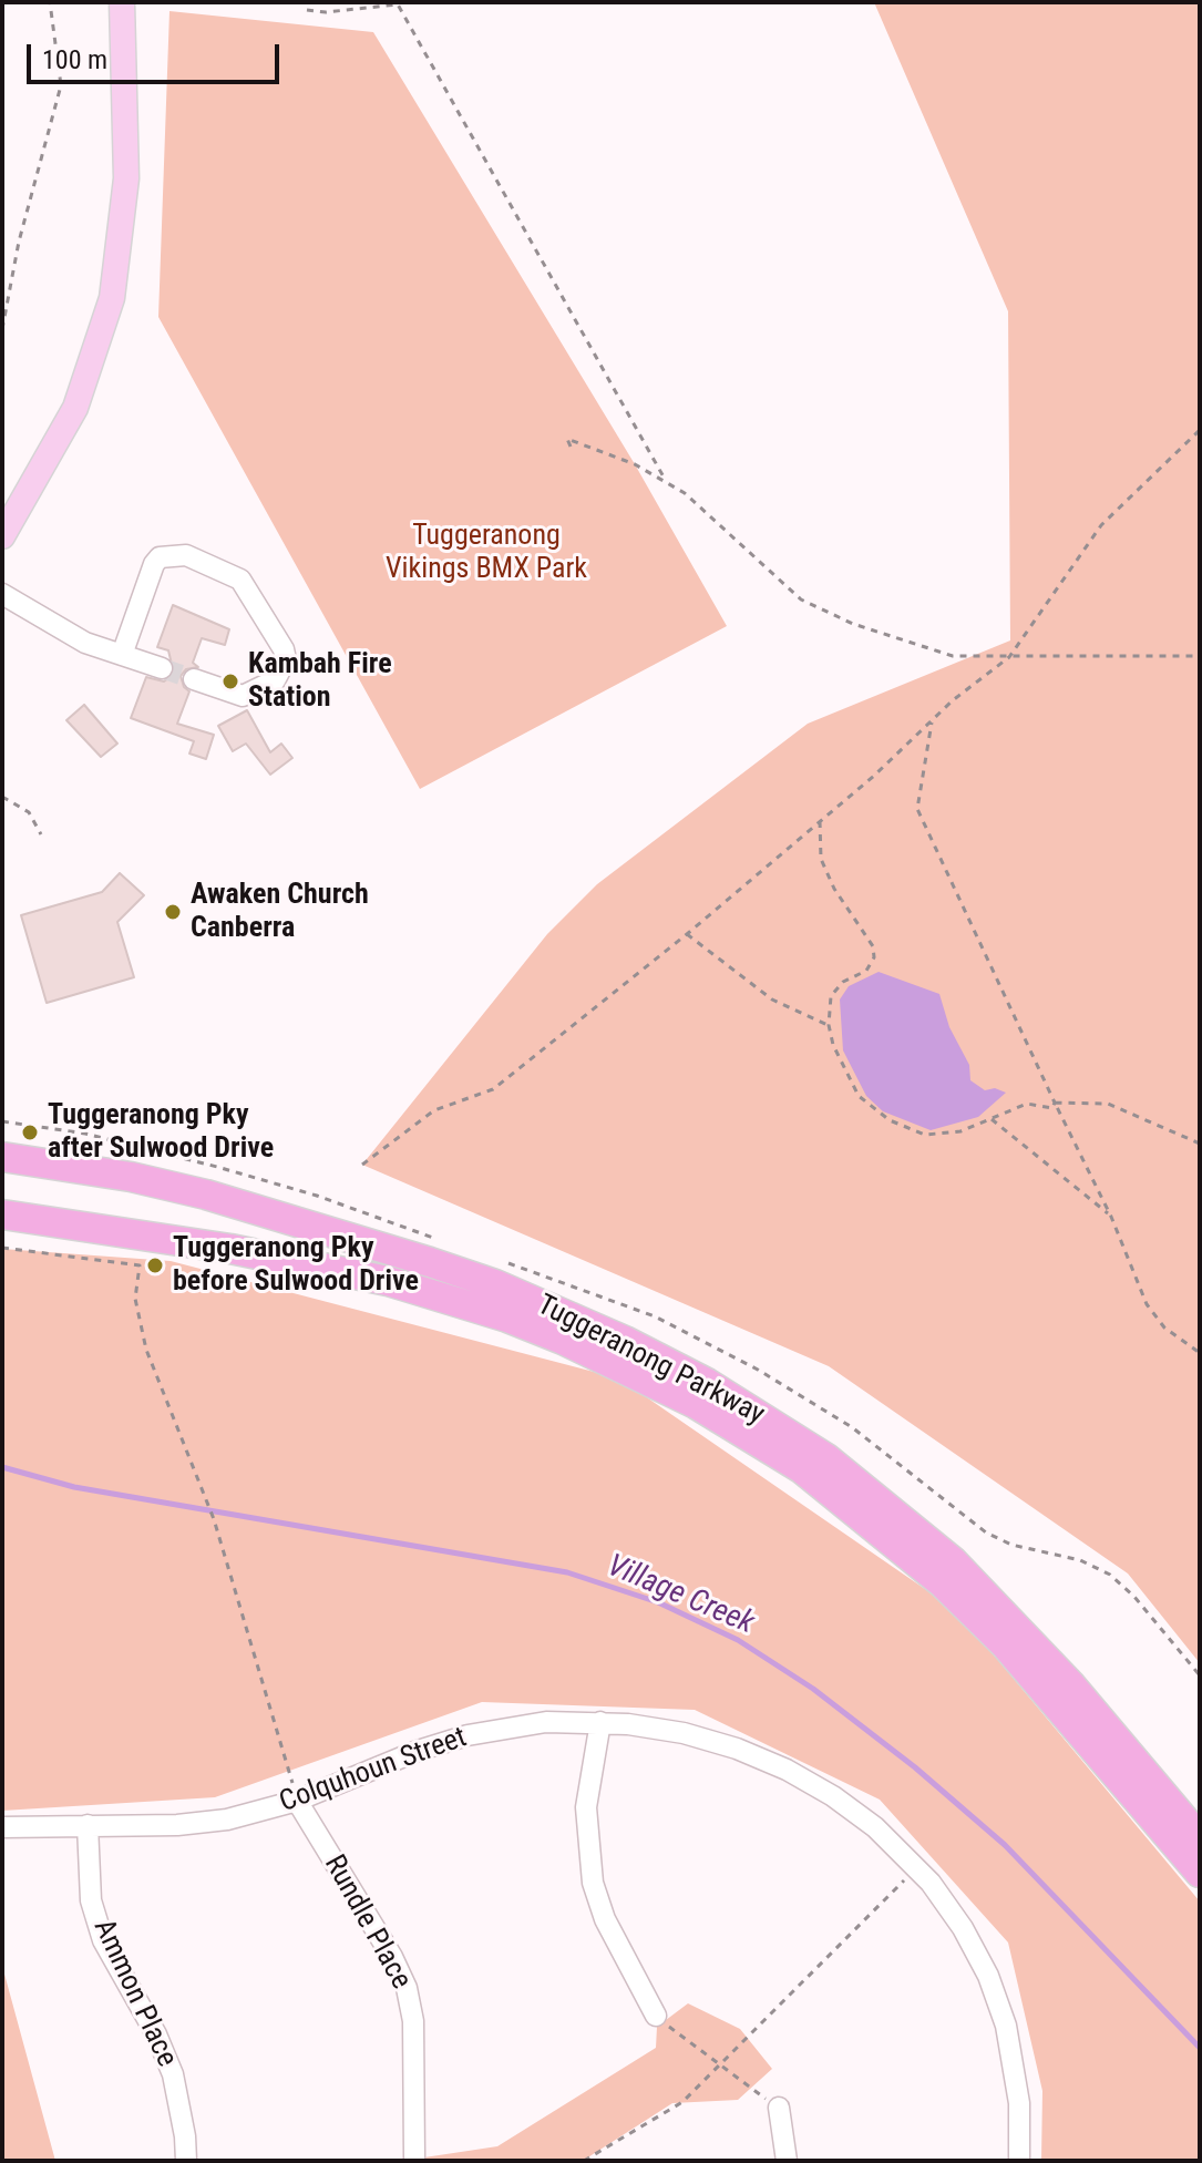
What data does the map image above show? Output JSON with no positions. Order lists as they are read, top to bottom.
{
  "streets": {
    "highway": ["Tuggeranong Parkway"],
    "street": ["Colquhoun Street", "Rundle Place", "Ammon Place"]
  },
  "crossings": [
    ["Colquhoun Street", "Rundle Place"],
    ["Colquhoun Street", "Ammon Place"]
  ],
  "water": ["Village Creek"],
  "parks": ["Tuggeranong Vikings BMX Park"],
  "places": [
    "Kambah Fire Station",
    "Awaken Church Canberra",
    "Tuggeranong Pky after Sulwood Drive",
    "Tuggeranong Pky before Sulwood Drive"
  ],
  "scale_bar": "100 m"
}
